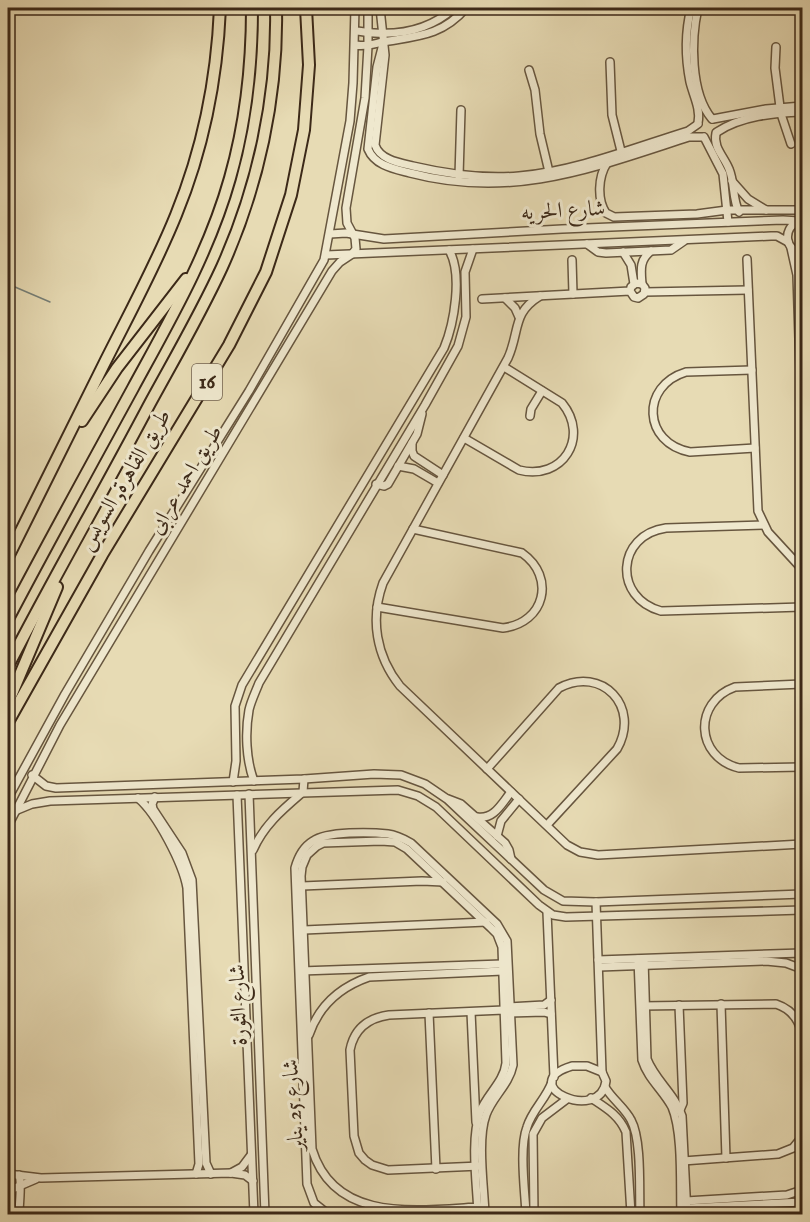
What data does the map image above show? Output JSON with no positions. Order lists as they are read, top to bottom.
{
  "streets": {
    "highway": ["16", "طريق القاهرة, السويس"],
    "street": [
      "شارع الحريه",
      "طريق احمد عرابى",
      "شارع الثورة",
      "شارع 25 يناير"
    ]
  },
  "crossings": [
    ["شارع الحريه", "طريق احمد عرابى"]
  ]
}
